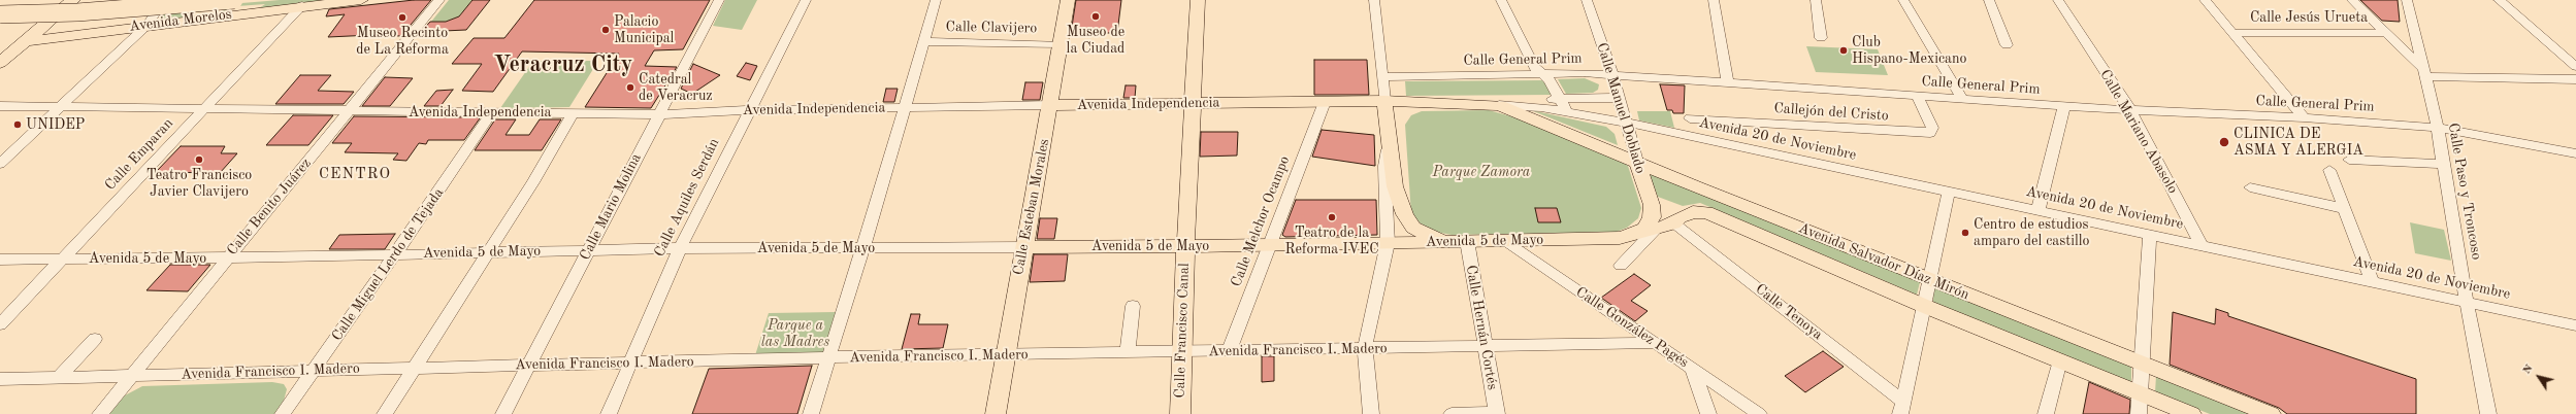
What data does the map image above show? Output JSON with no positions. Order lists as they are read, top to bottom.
{
  "streets": {
    "main road": [
      "Avenida Morelos",
      "Avenida Independencia",
      "Calle Manuel Doblado",
      "Calle Esteban Morales",
      "Avenida 5 de Mayo",
      "Avenida Salvador Díaz Mirón",
      "Calle Francisco Canal"
    ],
    "street": [
      "Calle Jesús Urueta",
      "Calle Clavijero",
      "Calle General Prim",
      "Callejón del Cristo",
      "Calle Mariano Abasolo",
      "Avenida 20 de Noviembre",
      "Calle Emparan",
      "Calle Paso y Troncoso",
      "Calle Aquiles Serdán",
      "Calle Benito Juárez",
      "Calle Mario Molina",
      "Calle Melchor Ocampo",
      "Calle Miguel Lerdo de Tejada",
      "Calle Tenoya",
      "Calle Hernán Cortés",
      "Calle González Pagés",
      "Avenida Francisco I. Madero"
    ]
  },
  "crossings": [
    ["Avenida Morelos", "Calle Emparan"],
    ["Calle Clavijero", "Calle Esteban Morales"],
    ["Calle General Prim", "Calle Manuel Doblado"],
    ["Calle General Prim", "Callejón del Cristo"],
    ["Calle General Prim", "Calle Mariano Abasolo"],
    ["Calle General Prim", "Calle Paso y Troncoso"],
    ["Avenida Independencia", "Calle Manuel Doblado"],
    ["Avenida Independencia", "Avenida 20 de Noviembre"],
    ["Avenida Independencia", "Calle Emparan"],
    ["Avenida Independencia", "Calle Aquiles Serdán"],
    ["Avenida Independencia", "Calle Benito Juárez"],
    ["Avenida Independencia", "Calle Mario Molina"],
    ["Avenida Independencia", "Calle Esteban Morales"],
    ["Avenida Independencia", "Calle Melchor Ocampo"],
    ["Avenida Independencia", "Avenida Salvador Díaz Mirón"],
    ["Avenida Independencia", "Calle Miguel Lerdo de Tejada"],
    ["Avenida Independencia", "Calle Francisco Canal"],
    ["Calle Manuel Doblado", "Avenida 20 de Noviembre"],
    ["Calle Manuel Doblado", "Avenida 5 de Mayo"],
    ["Calle Manuel Doblado", "Avenida Salvador Díaz Mirón"],
    ["Calle Manuel Doblado", "Calle Tenoya"],
    ["Calle Mariano Abasolo", "Avenida 20 de Noviembre"],
    ["Avenida 20 de Noviembre", "Calle Paso y Troncoso"],
    ["Calle Emparan", "Avenida 5 de Mayo"],
    ["Calle Aquiles Serdán", "Avenida 5 de Mayo"],
    ["Calle Aquiles Serdán", "Avenida Francisco I. Madero"],
    ["Calle Benito Juárez", "Avenida 5 de Mayo"],
    ["Calle Benito Juárez", "Avenida Francisco I. Madero"],
    ["Calle Mario Molina", "Avenida 5 de Mayo"],
    ["Calle Mario Molina", "Avenida Francisco I. Madero"],
    ["Calle Esteban Morales", "Avenida 5 de Mayo"],
    ["Calle Esteban Morales", "Avenida Francisco I. Madero"],
    ["Calle Melchor Ocampo", "Avenida 5 de Mayo"],
    ["Calle Melchor Ocampo", "Avenida Francisco I. Madero"],
    ["Avenida 5 de Mayo", "Avenida Salvador Díaz Mirón"],
    ["Avenida 5 de Mayo", "Calle Miguel Lerdo de Tejada"],
    ["Avenida 5 de Mayo", "Calle Tenoya"],
    ["Avenida 5 de Mayo", "Calle Hernán Cortés"],
    ["Avenida 5 de Mayo", "Calle González Pagés"],
    ["Avenida 5 de Mayo", "Calle Francisco Canal"],
    ["Avenida Salvador Díaz Mirón", "Calle Tenoya"],
    ["Calle Miguel Lerdo de Tejada", "Avenida Francisco I. Madero"],
    ["Calle Hernán Cortés", "Avenida Francisco I. Madero"],
    ["Calle González Pagés", "Avenida Francisco I. Madero"],
    ["Calle Francisco Canal", "Avenida Francisco I. Madero"]
  ],
  "districts": ["Veracruz City", "CENTRO"],
  "parks": ["Parque Zamora", "Parque a las Madres"],
  "places": [
    "Museo de la Ciudad",
    "Museo Recinto de La Reforma",
    "Palacio Municipal",
    "Club Hispano-Mexicano",
    "Catedral de Veracruz",
    "UNIDEP",
    "CLINICA DE ASMA Y ALERGIA",
    "Teatro Francisco Javier Clavijero",
    "Teatro de la Reforma IVEC",
    "Centro de estudios amparo del castillo"
  ],
  "north": "top left"
}
